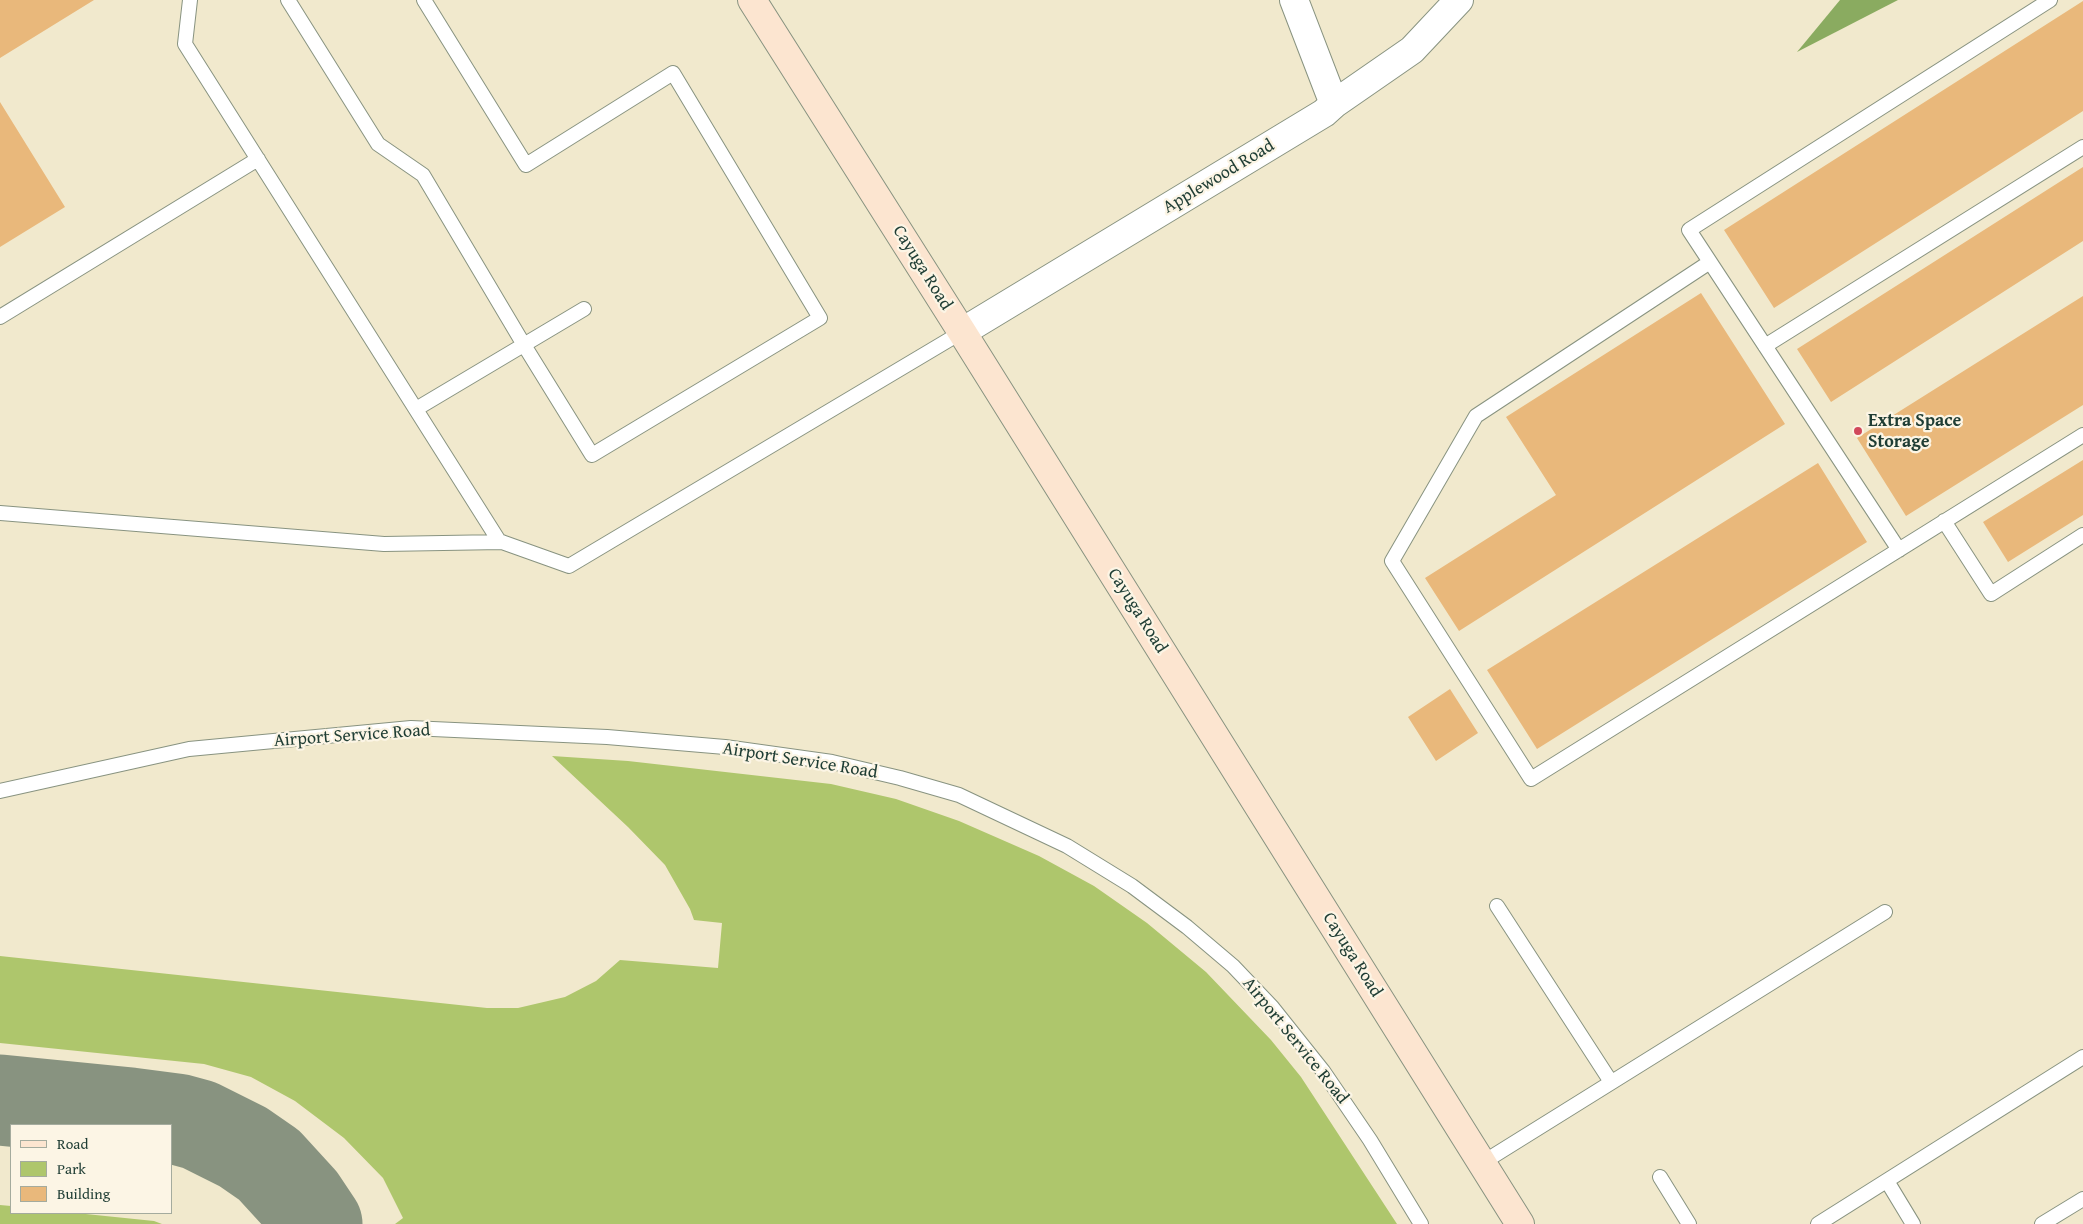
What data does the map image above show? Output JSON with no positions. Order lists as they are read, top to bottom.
{
  "streets": {
    "main road": ["Cayuga Road"],
    "street": ["Applewood Road"],
    "lane": ["Airport Service Road"]
  },
  "crossings": [
    ["Applewood Road", "Cayuga Road"]
  ],
  "places": ["Extra Space Storage"],
  "legend": ["Road", "Park", "Building"]
}
